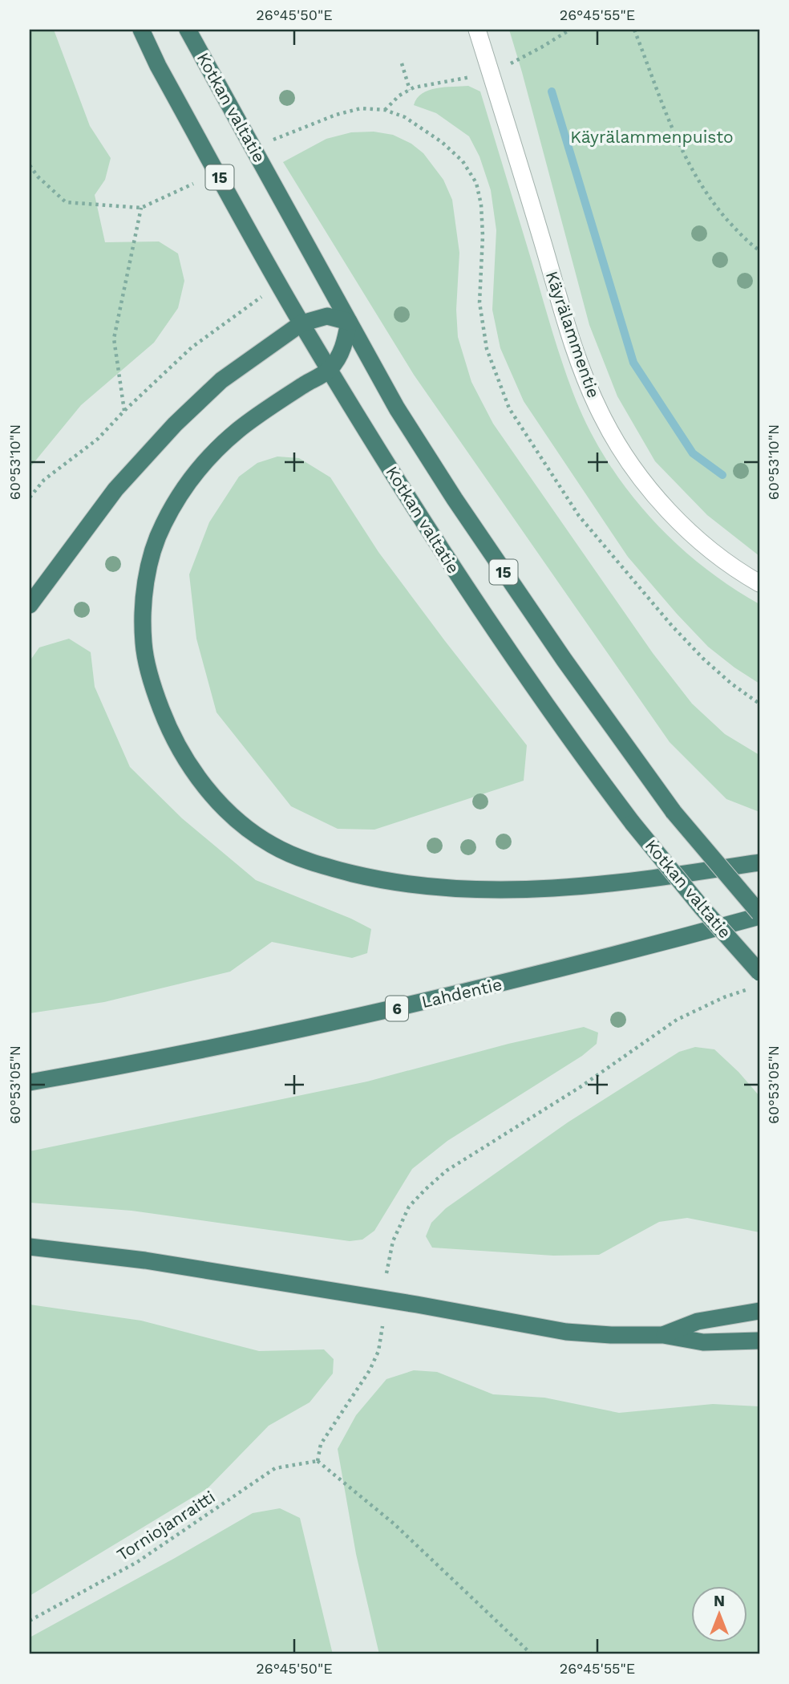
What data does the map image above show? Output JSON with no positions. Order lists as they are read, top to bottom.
{
  "streets": {
    "highway": [
      "Kotkan valtatie",
      "15",
      "Lahdentie",
      "6"
    ],
    "street": ["Käyrälammentie"],
    "path": ["Torniojanraitti"]
  },
  "crossings": [
    ["Kotkan valtatie", "Lahdentie"]
  ],
  "parks": ["Käyrälammenpuisto"],
  "north": "top",
  "coordinates": [
    "26°45'50\"E",
    "26°45'55\"E",
    "60°53'10\"N",
    "60°53'05\"N"
  ]
}
